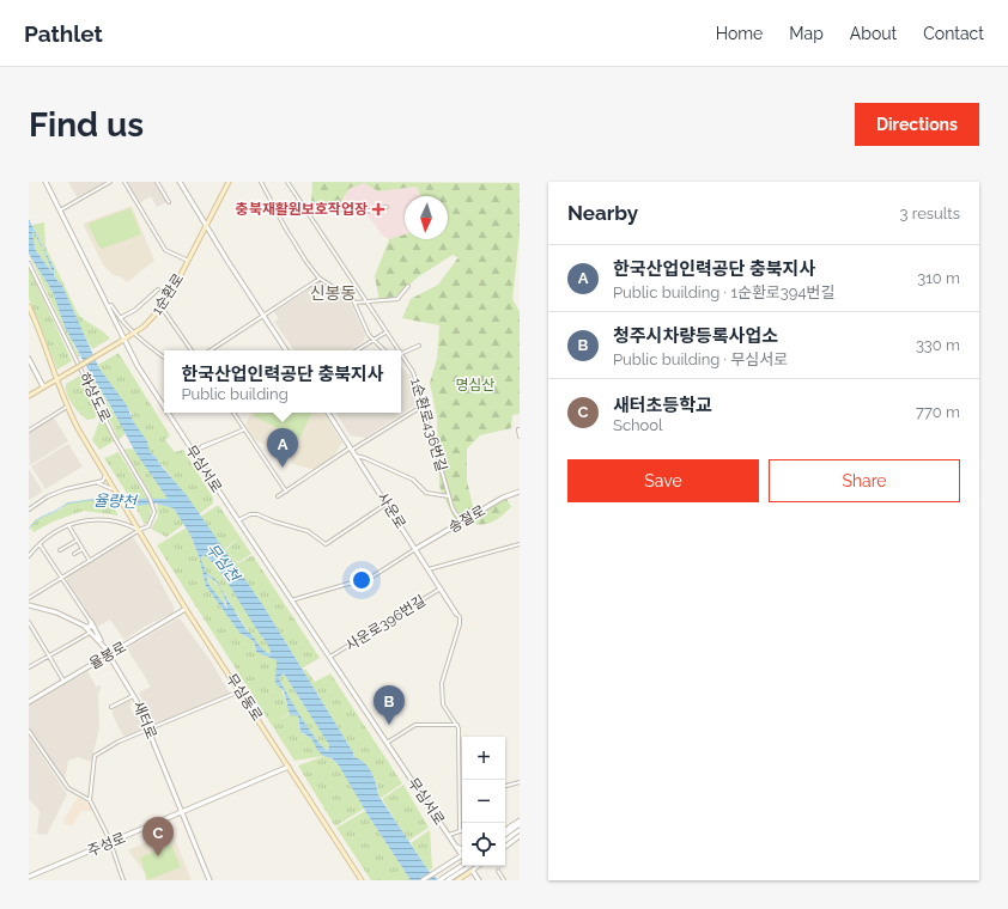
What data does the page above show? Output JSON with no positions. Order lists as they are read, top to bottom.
{
  "streets": {
    "main road": ["1순환로", "무심동로"],
    "street": [
      "하상도로",
      "1순환로436번길",
      "무심서로",
      "사운로",
      "송절로",
      "사운로396번길",
      "율봉로",
      "새터로",
      "주성로"
    ]
  },
  "crossings": [
    ["1순환로", "무심서로"],
    ["하상도로", "무심동로"],
    ["1순환로436번길", "송절로"],
    ["무심서로", "사운로396번길"],
    ["사운로", "송절로"],
    ["사운로", "사운로396번길"],
    ["율봉로", "무심동로"],
    ["율봉로", "새터로"],
    ["무심동로", "주성로"],
    ["새터로", "주성로"]
  ],
  "districts": ["신봉동"],
  "water": ["율량천", "무심천"],
  "parks": ["명심산"],
  "places": {
    "health": ["충북재활원보호작업장"]
  },
  "north": "bottom",
  "page": {
    "header": "Pathlet",
    "nav": [
      "Home",
      "Map",
      "About",
      "Contact"
    ],
    "buttons": [
      "Directions",
      ["Save", "Share"]
    ],
    "title": "Find us",
    "heading": ["Nearby", "3 results"],
    "list": [
      {
        "mark": "A",
        "name": "한국산업인력공단 충북지사",
        "note": "Public building · 1순환로394번길",
        "value": "310 m"
      },
      {
        "mark": "B",
        "name": "청주시차량등록사업소",
        "note": "Public building · 무심서로",
        "value": "330 m"
      },
      {
        "mark": "C",
        "name": "새터초등학교",
        "note": "School",
        "value": "770 m"
      }
    ],
    "popup": ["한국산업인력공단 충북지사", "Public building"],
    "pins": ["A", "B", "C"],
    "map_buttons": ["+", "−"]
  }
}
